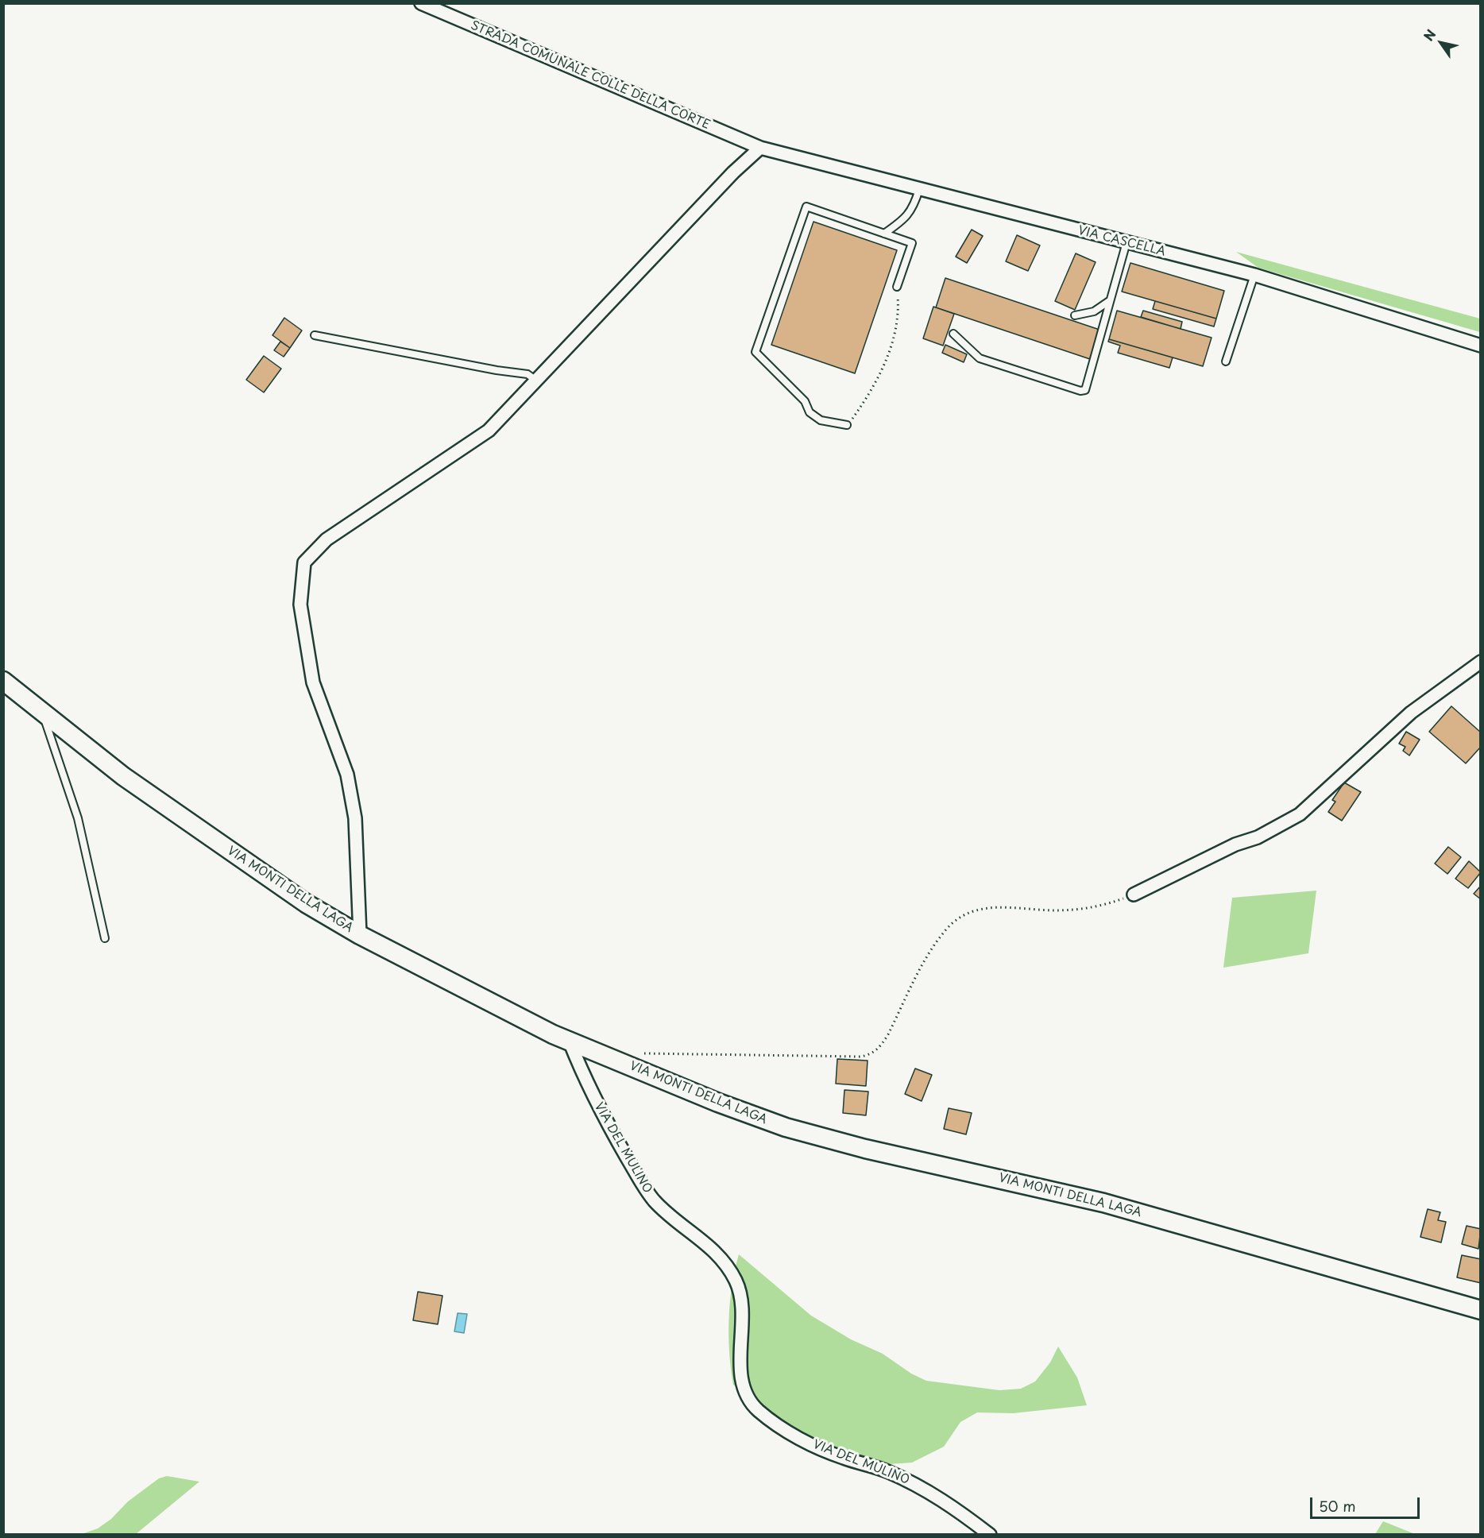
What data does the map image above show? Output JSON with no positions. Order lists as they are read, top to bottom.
{
  "streets": {
    "street": [
      "STRADA COMUNALE COLLE DELLA CORTE",
      "VIA CASCELLA",
      "VIA MONTI DELLA LAGA",
      "VIA DEL MULINO"
    ]
  },
  "crossings": [
    ["STRADA COMUNALE COLLE DELLA CORTE", "VIA CASCELLA"],
    ["VIA MONTI DELLA LAGA", "VIA DEL MULINO"]
  ],
  "scale_bar": "50 m",
  "north": "top left"
}
